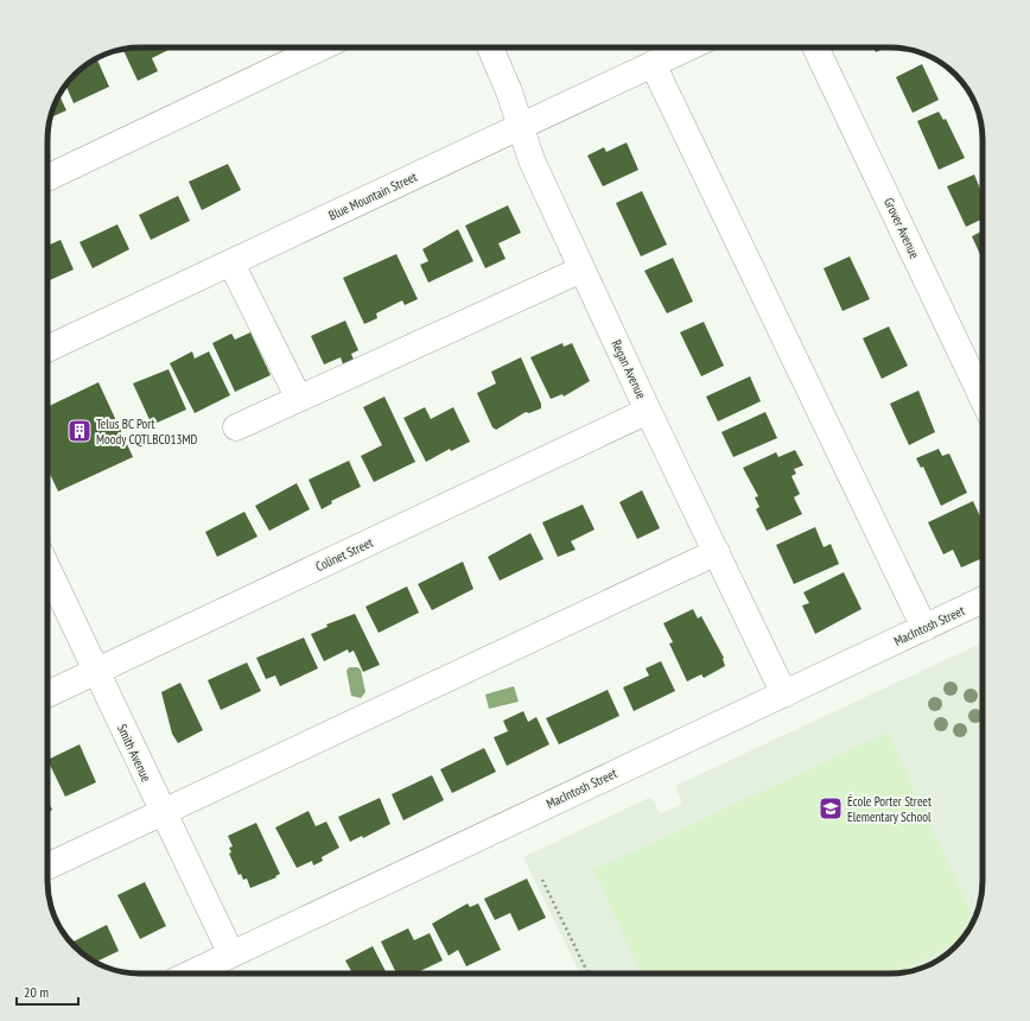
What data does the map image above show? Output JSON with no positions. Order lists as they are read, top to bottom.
{
  "streets": {
    "street": [
      "Blue Mountain Street",
      "Grover Avenue",
      "Regan Avenue",
      "Colinet Street",
      "MacIntosh Street",
      "Smith Avenue"
    ]
  },
  "crossings": [
    ["Blue Mountain Street", "Regan Avenue"],
    ["Regan Avenue", "Colinet Street"],
    ["Regan Avenue", "MacIntosh Street"],
    ["Colinet Street", "Smith Avenue"],
    ["MacIntosh Street", "Smith Avenue"]
  ],
  "places": {
    "building": ["Telus BC Port Moody CQTLBC013MD"],
    "school or university": ["École Porter Street Elementary School"]
  },
  "scale_bar": "20 m"
}
